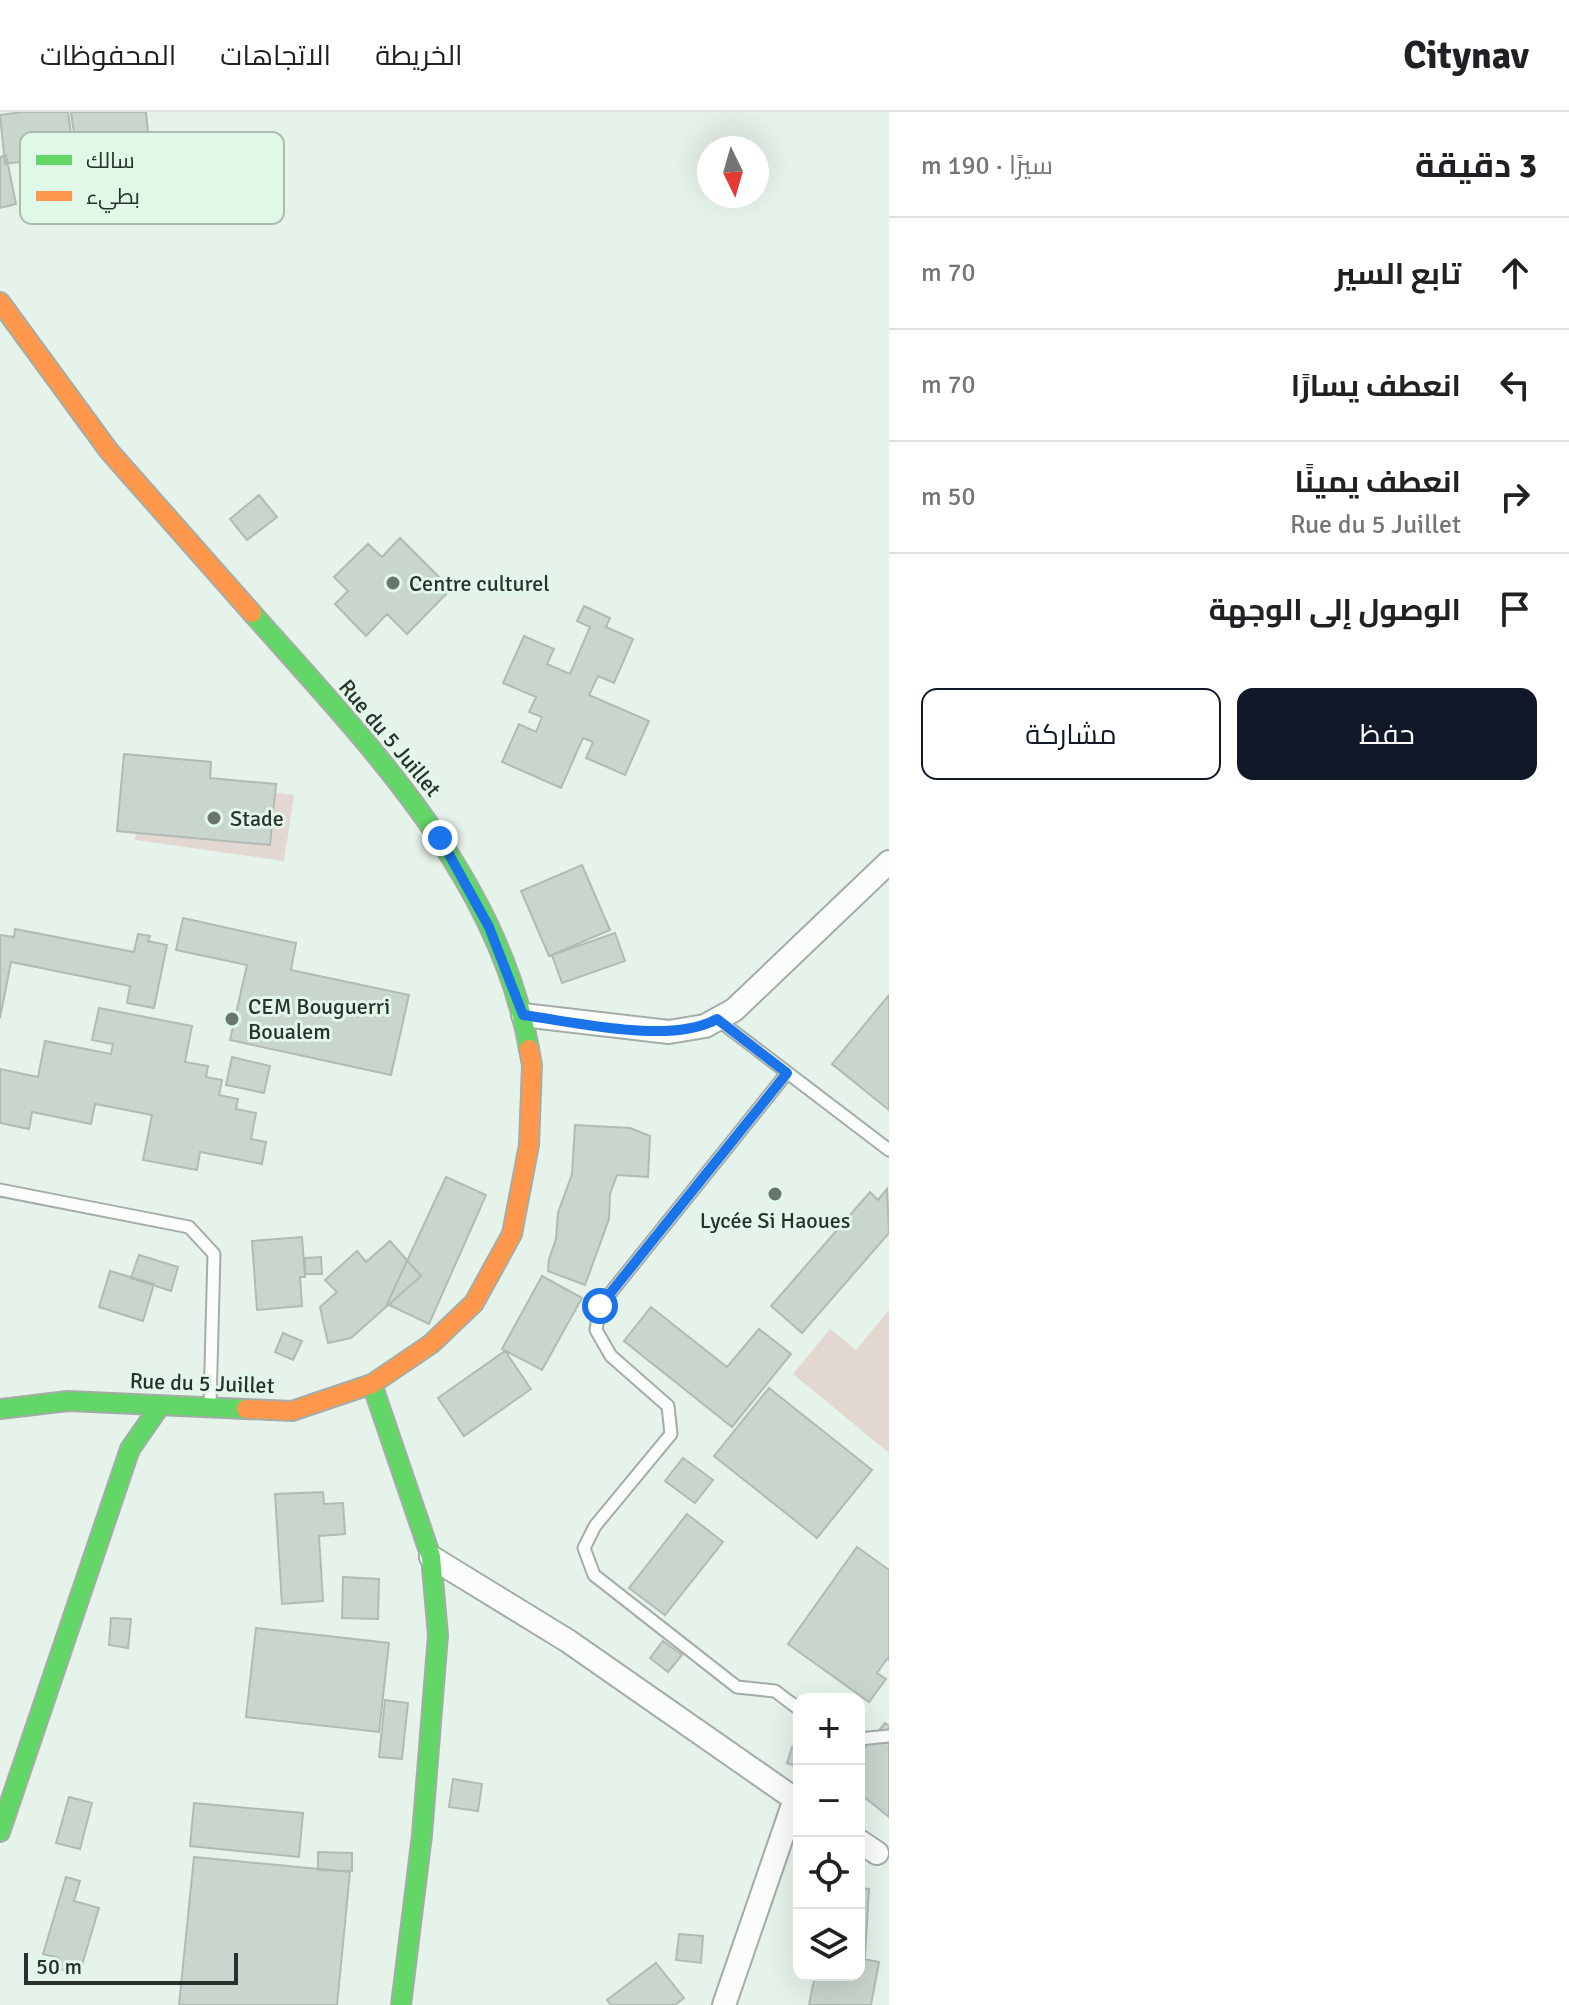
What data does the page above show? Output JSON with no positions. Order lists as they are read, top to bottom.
{
  "streets": {
    "street": ["Rue du 5 Juillet"]
  },
  "places": [
    "Centre culturel",
    "Stade",
    "CEM Bouguerri Boualem",
    "Lycée Si Haoues"
  ],
  "legend": ["سالك", "بطيء"],
  "scale_bar": "50 m",
  "north": "bottom",
  "page": {
    "header": "Citynav",
    "nav": ["الخريطة", "الاتجاهات", "المحفوظات"],
    "heading": ["3 دقيقة", "سيرًا · 190 m"],
    "list": [
      ["تابع السير", "70 m"],
      ["انعطف يسارًا", "70 m"],
      ["انعطف يمينًا", "Rue du 5 Juillet", "50 m"],
      "الوصول إلى الوجهة"
    ],
    "buttons": ["حفظ", "مشاركة"],
    "map_buttons": ["+", "−"],
    "scale": "50 m"
  }
}
